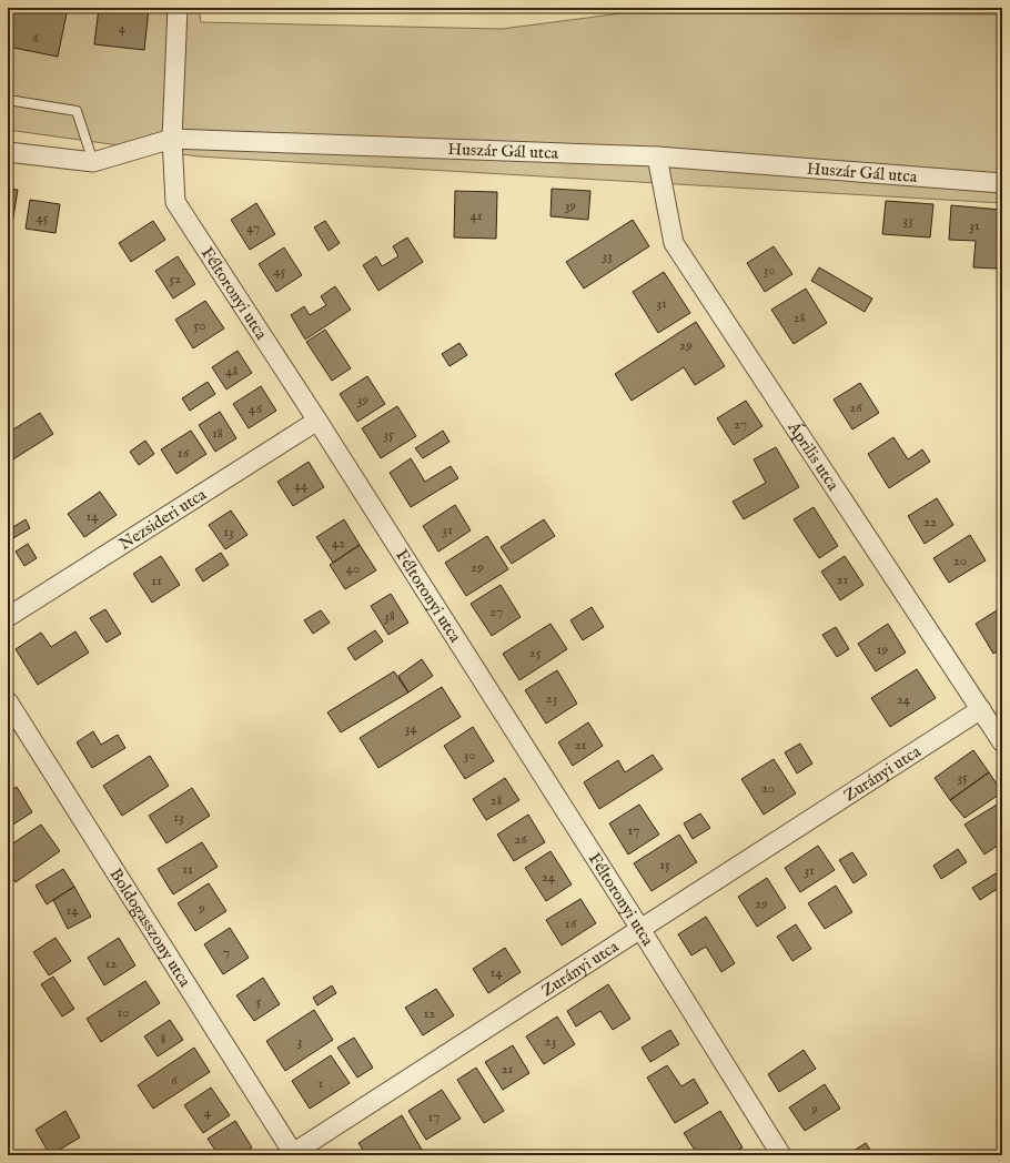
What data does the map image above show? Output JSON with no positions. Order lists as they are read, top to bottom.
{
  "streets": {
    "street": [
      "Huszár Gál utca",
      "Féltoronyi utca",
      "Április utca",
      "Nezsideri utca",
      "Zurányi utca",
      "Boldogasszony utca"
    ]
  },
  "crossings": [
    ["Huszár Gál utca", "Féltoronyi utca"],
    ["Huszár Gál utca", "Április utca"],
    ["Féltoronyi utca", "Nezsideri utca"],
    ["Féltoronyi utca", "Zurányi utca"],
    ["Április utca", "Zurányi utca"],
    ["Zurányi utca", "Boldogasszony utca"]
  ],
  "house_numbers": [
    "4",
    "6",
    "39",
    "41",
    "45",
    "33",
    "31",
    "47",
    "33",
    "30",
    "45",
    "52",
    "31",
    "28",
    "50",
    "29",
    "48",
    "39",
    "26",
    "46",
    "27",
    "18",
    "35",
    "16",
    "44",
    "14",
    "22",
    "31",
    "13",
    "42",
    "20",
    "29",
    "40",
    "21",
    "11",
    "27",
    "38",
    "19",
    "25",
    "23",
    "24",
    "34",
    "21",
    "30",
    "35",
    "20",
    "28",
    "13",
    "17",
    "26",
    "15",
    "11",
    "31",
    "24",
    "29",
    "9",
    "14",
    "16",
    "7",
    "12",
    "14",
    "5",
    "10",
    "12",
    "8",
    "3",
    "23",
    "21",
    "6",
    "1",
    "9",
    "4",
    "17"
  ]
}
